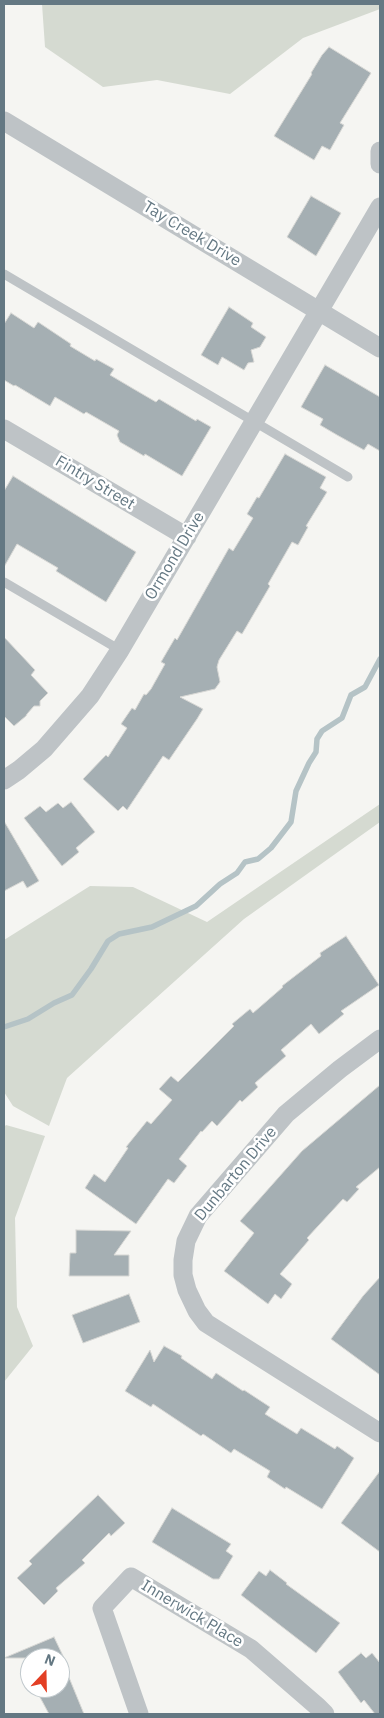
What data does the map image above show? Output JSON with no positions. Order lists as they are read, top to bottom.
{
  "streets": {
    "street": [
      "Tay Creek Drive",
      "Fintry Street",
      "Ormond Drive",
      "Dunbarton Drive",
      "Innerwick Place"
    ]
  },
  "crossings": [
    ["Tay Creek Drive", "Ormond Drive"],
    ["Fintry Street", "Ormond Drive"]
  ],
  "north": "top"
}
